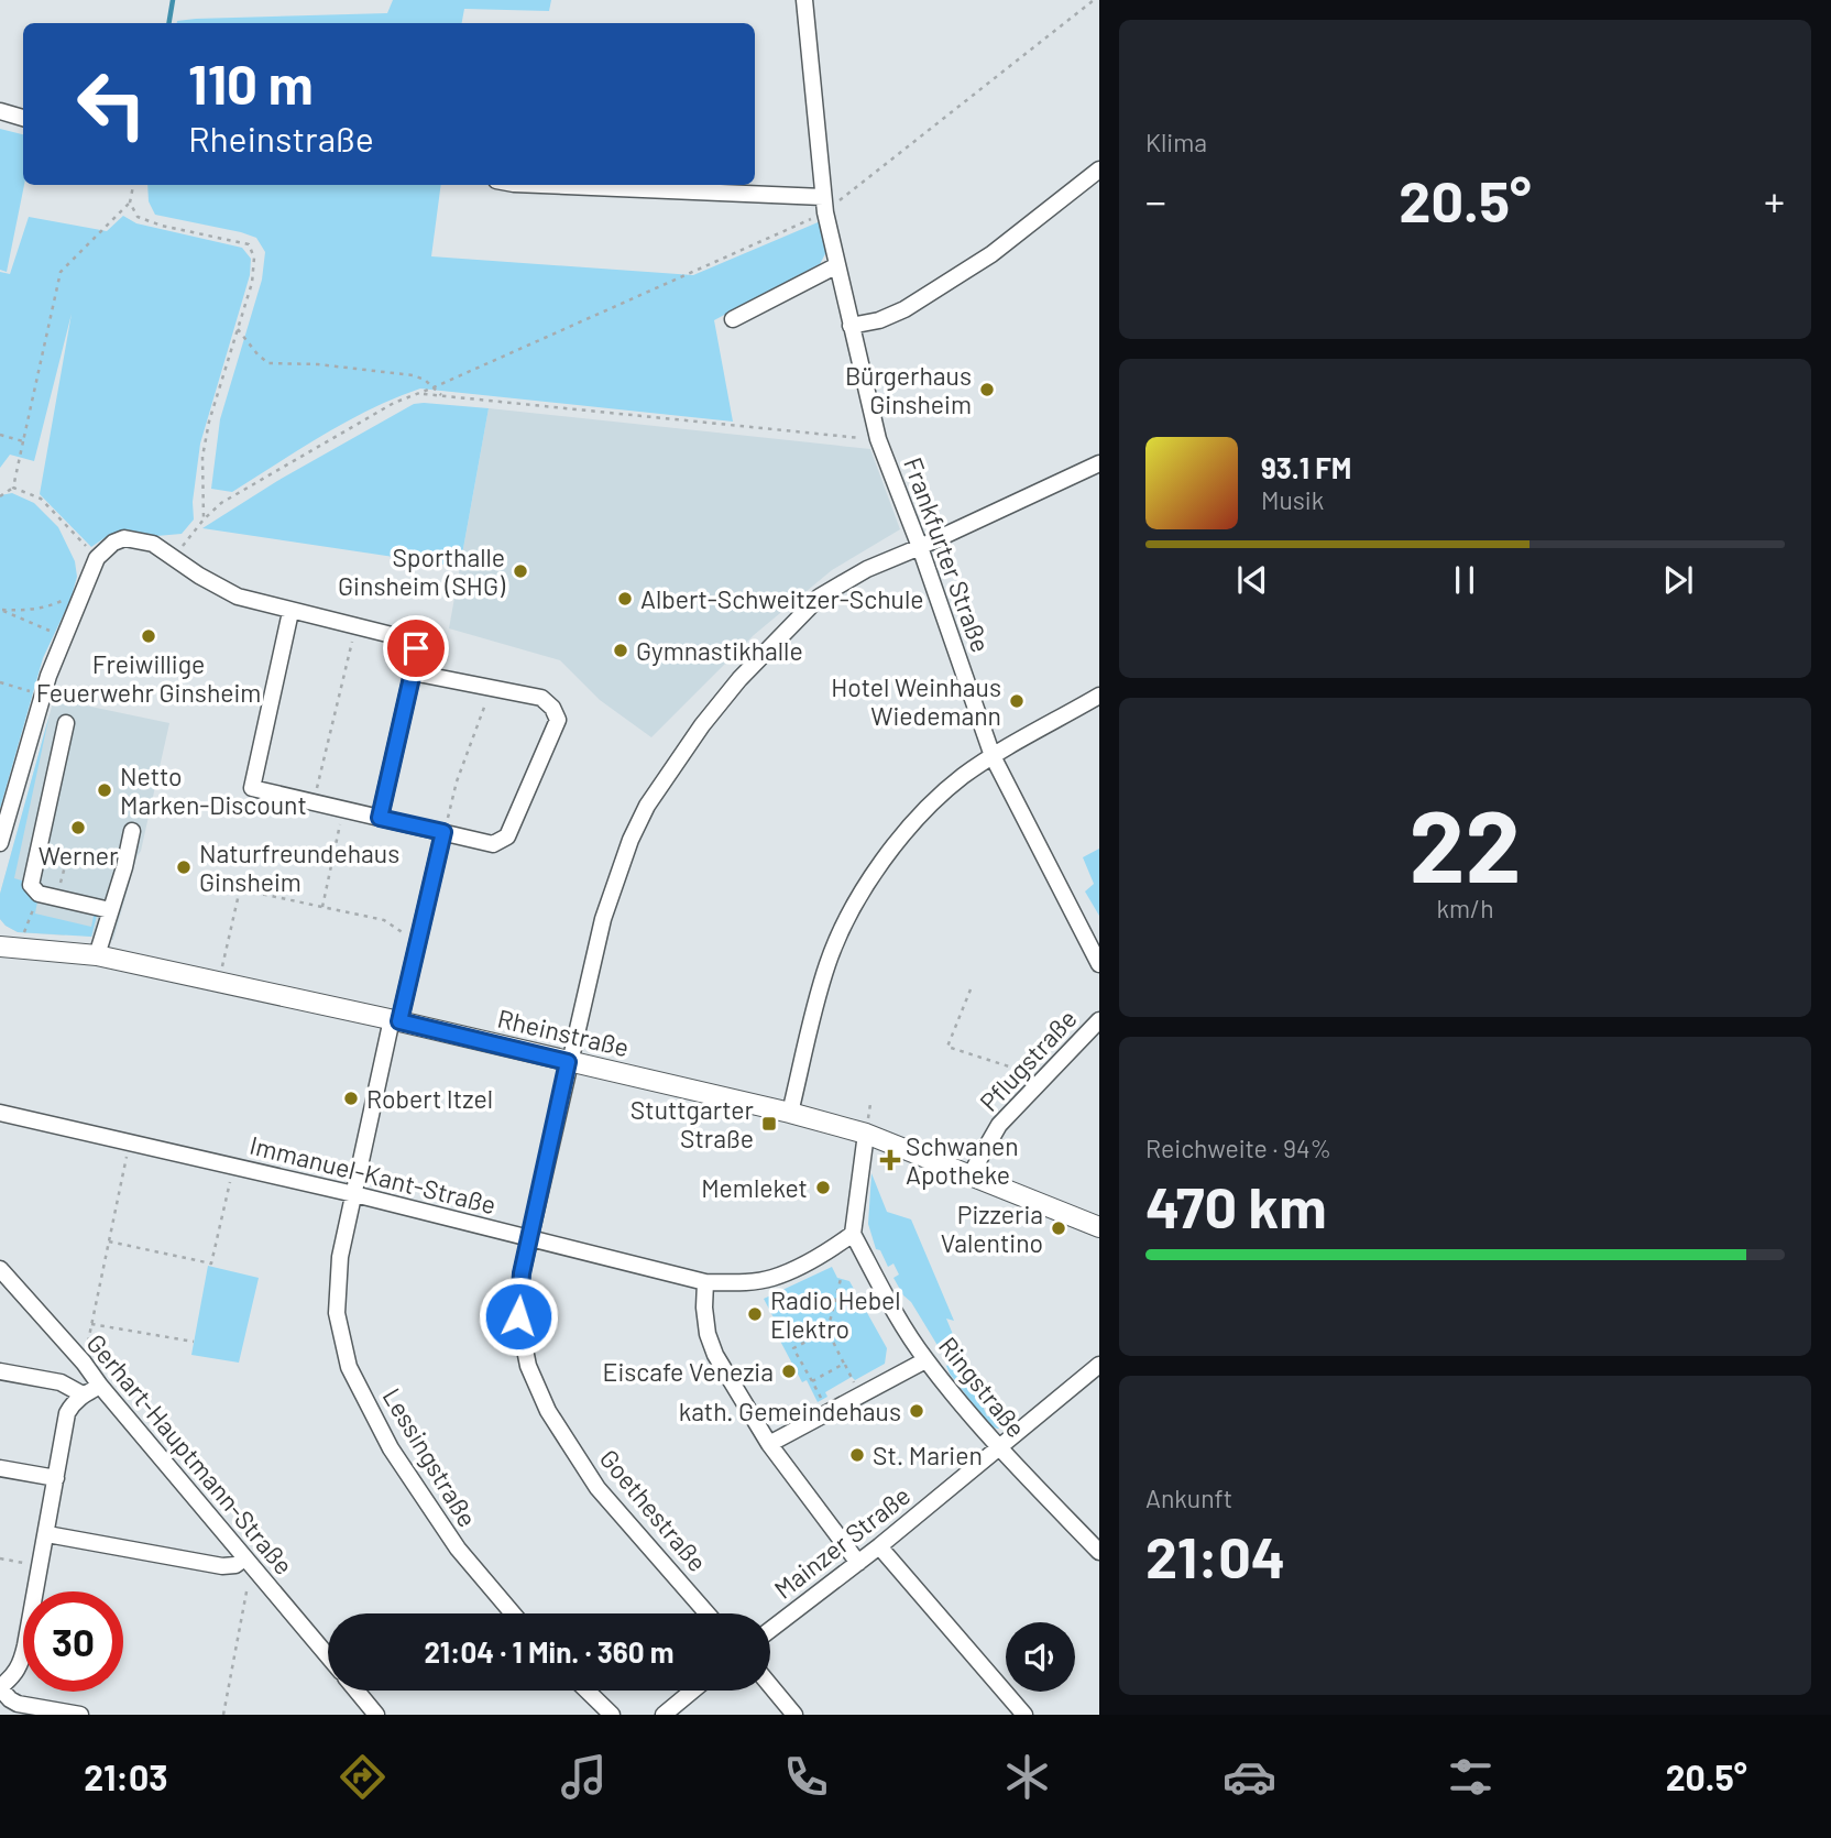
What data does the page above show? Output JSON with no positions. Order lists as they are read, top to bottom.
{
  "streets": {
    "main road": ["Rheinstraße"],
    "street": [
      "Frankfurter Straße",
      "Pflugstraße",
      "Immanuel-Kant-Straße",
      "Ringstraße",
      "Gerhart-Hauptmann-Straße",
      "Lessingstraße",
      "Goethestraße",
      "Mainzer Straße"
    ]
  },
  "crossings": [
    ["Frankfurter Straße", "Goethestraße"],
    ["Rheinstraße", "Pflugstraße"],
    ["Rheinstraße", "Lessingstraße"],
    ["Rheinstraße", "Goethestraße"],
    ["Immanuel-Kant-Straße", "Ringstraße"],
    ["Immanuel-Kant-Straße", "Lessingstraße"],
    ["Immanuel-Kant-Straße", "Goethestraße"],
    ["Ringstraße", "Mainzer Straße"]
  ],
  "places": {
    "other": [
      "Bürgerhaus Ginsheim",
      "Sporthalle Ginsheim (SHG)",
      "Albert-Schweitzer-Schule",
      "Freiwillige Feuerwehr Ginsheim",
      "Gymnastikhalle",
      "Hotel Weinhaus Wiedemann",
      "Netto Marken-Discount",
      "Werner",
      "Naturfreundehaus Ginsheim",
      "Robert Itzel",
      "Memleket",
      "Pizzeria Valentino",
      "Radio Hebel Elektro",
      "Eiscafe Venezia",
      "kath. Gemeindehaus",
      "St. Marien"
    ],
    "transit": ["Stuttgarter Straße"],
    "health": ["Schwanen Apotheke"]
  },
  "page": {
    "tile": [
      "Klima",
      ["22", "km/h"],
      ["Reichweite · 94%", "470 km"],
      ["Ankunft", "21:04"]
    ],
    "turn": ["110 m", "Rheinstraße"],
    "heat": ["−", "20.5°", "+"],
    "song": ["93.1 FM", "Musik"],
    "limit": "30",
    "trip": "21:04 · 1 Min. · 360 m",
    "tabs": ["21:03", "20.5°"]
  }
}
